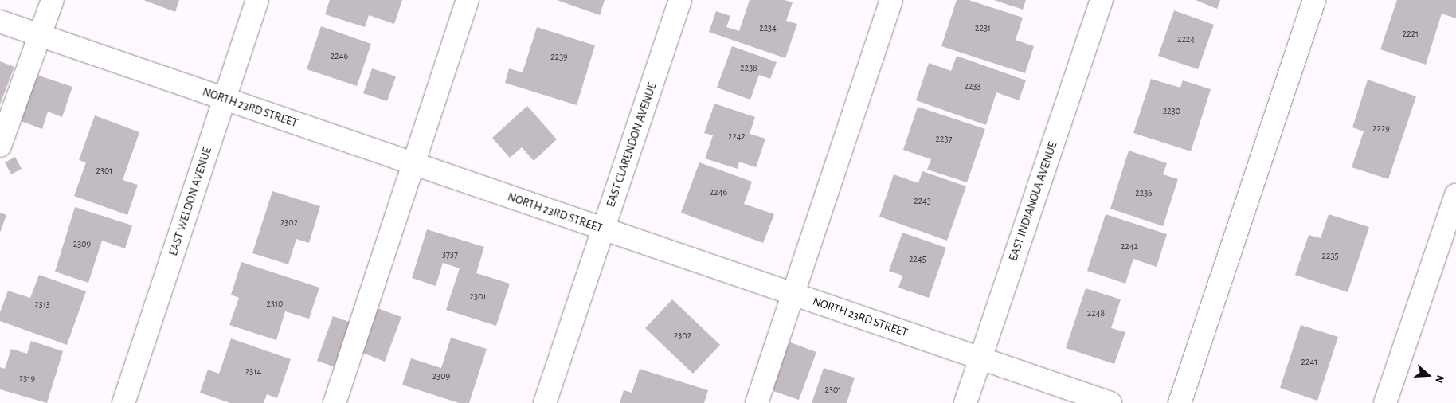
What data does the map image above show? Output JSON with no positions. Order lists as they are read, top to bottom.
{
  "streets": {
    "street": [
      "NORTH 23RD STREET",
      "EAST CLARENDON AVENUE",
      "EAST WELDON AVENUE",
      "EAST INDIANOLA AVENUE"
    ]
  },
  "crossings": [
    ["NORTH 23RD STREET", "EAST CLARENDON AVENUE"],
    ["NORTH 23RD STREET", "EAST WELDON AVENUE"],
    ["NORTH 23RD STREET", "EAST INDIANOLA AVENUE"]
  ],
  "house_numbers": [
    "2234",
    "2231",
    "2221",
    "2224",
    "2246",
    "2239",
    "2238",
    "2233",
    "2230",
    "2229",
    "2242",
    "2237",
    "2301",
    "2246",
    "2236",
    "2243",
    "2302",
    "2309",
    "2242",
    "3737",
    "2235",
    "2245",
    "2301",
    "2310",
    "2313",
    "2248",
    "2302",
    "2241",
    "2314",
    "2309",
    "2319",
    "2301"
  ],
  "north": "right"
}
